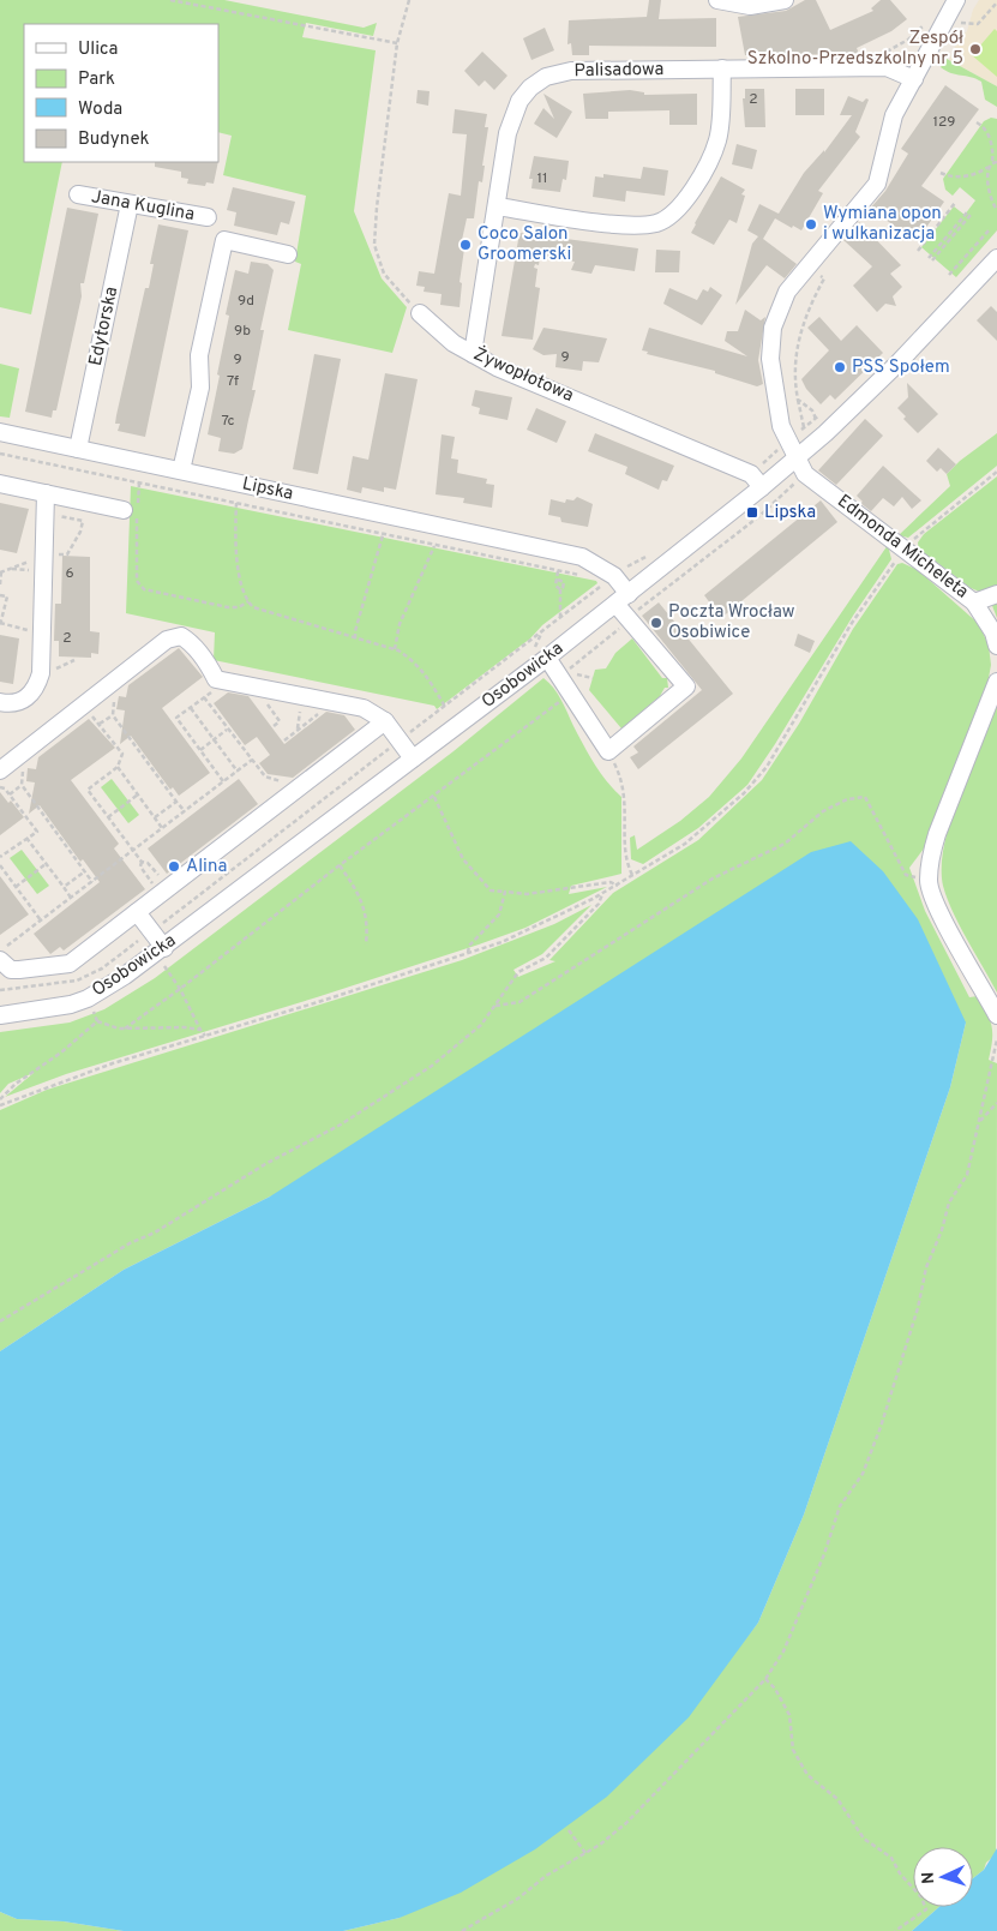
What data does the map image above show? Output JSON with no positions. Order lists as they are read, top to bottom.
{
  "streets": {
    "street": [
      "Palisadowa",
      "Jana Kuglina",
      "Edytorska",
      "Żywopłotowa",
      "Lipska",
      "Edmonda Micheleta",
      "Osobowicka"
    ]
  },
  "crossings": [
    ["Palisadowa", "Żywopłotowa"],
    ["Palisadowa", "Edmonda Micheleta"],
    ["Jana Kuglina", "Edytorska"],
    ["Edytorska", "Lipska"],
    ["Żywopłotowa", "Osobowicka"],
    ["Lipska", "Osobowicka"],
    ["Edmonda Micheleta", "Osobowicka"]
  ],
  "places": {
    "other": [
      "Zespół Szkolno-Przedszkolny nr 5",
      "Wymiana opon i wulkanizacja",
      "Coco Salon Groomerski",
      "PSS Społem",
      "Poczta Wrocław Osobiwice",
      "Alina"
    ],
    "transit": ["Lipska"]
  },
  "house_numbers": [
    "2",
    "129",
    "11",
    "9d",
    "9b",
    "9",
    "9",
    "7f",
    "7c",
    "6",
    "2"
  ],
  "legend": [
    "Ulica",
    "Park",
    "Woda",
    "Budynek"
  ],
  "north": "left"
}
